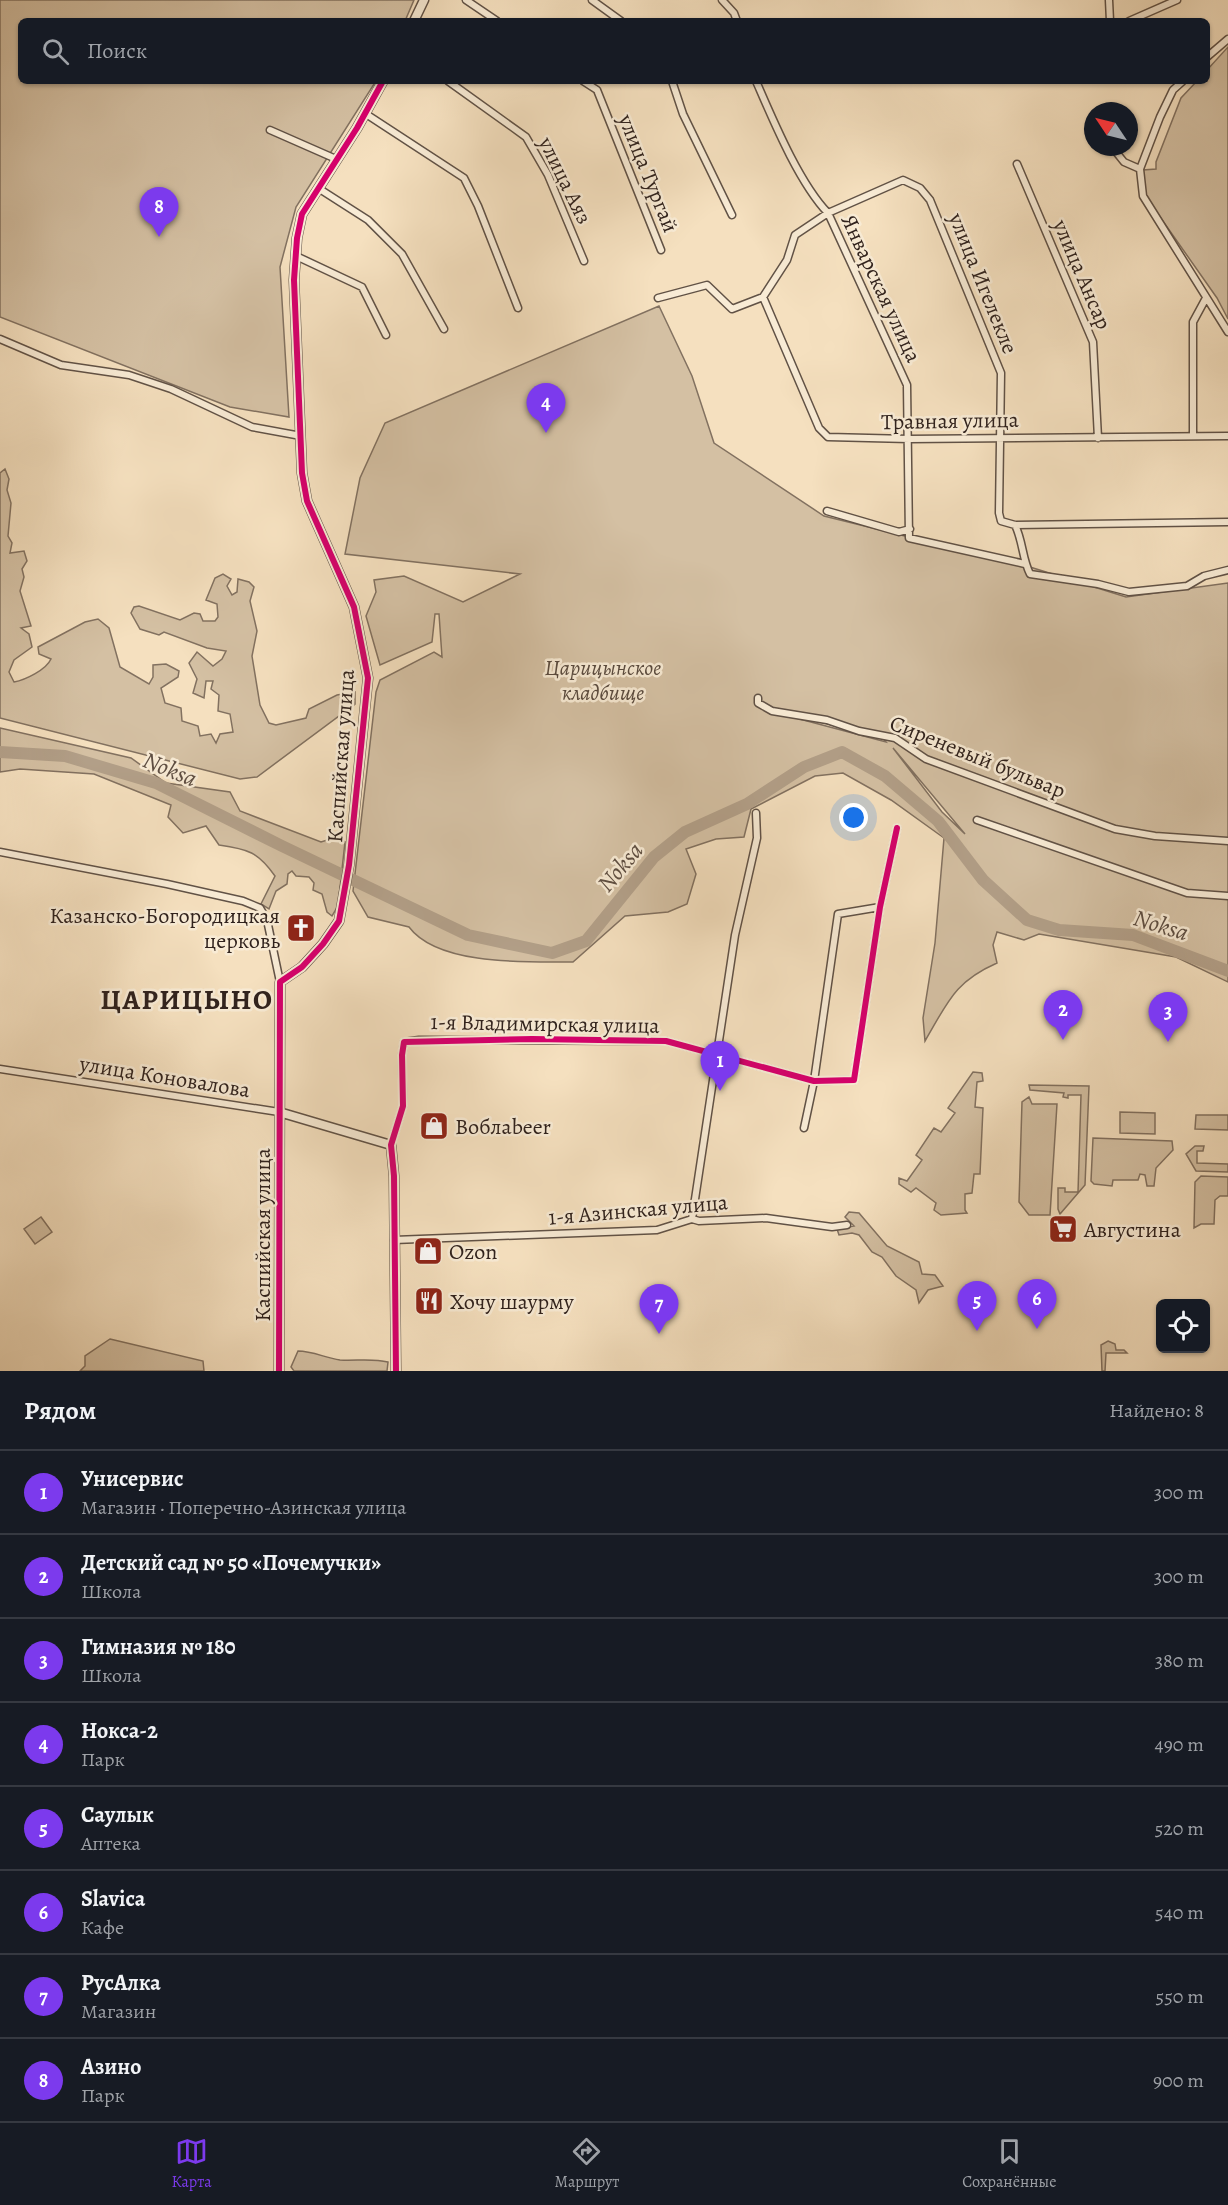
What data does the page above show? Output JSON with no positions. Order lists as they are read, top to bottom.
{
  "streets": {
    "street": [
      "улица Тургай",
      "улица Аяз",
      "улица Ансар",
      "улица Игелекле",
      "Январская улица",
      "Травная улица",
      "Каспийская улица",
      "Сиреневый бульвар",
      "1-я Владимирская улица",
      "улица Коновалова",
      "1-я Азинская улица"
    ]
  },
  "crossings": [
    ["улица Ансар", "Травная улица"],
    ["улица Игелекле", "Январская улица"],
    ["улица Игелекле", "Травная улица"],
    ["Январская улица", "Травная улица"],
    ["Каспийская улица", "улица Коновалова"],
    ["1-я Владимирская улица", "улица Коновалова"]
  ],
  "districts": ["ЦАРИЦЫНО"],
  "water": ["Noksa"],
  "parks": ["Царицынское кладбище"],
  "places": {
    "church": ["Казанско-Богородицкая церковь"],
    "shop": ["Воблаbeer", "Ozon"],
    "supermarket": ["Августина"],
    "restaurant": ["Хочу шаурму"]
  },
  "north": "top left",
  "page": {
    "search": "Поиск",
    "pins": [
      "8",
      "4",
      "2",
      "3",
      "1",
      "6",
      "5",
      "7"
    ],
    "heading": ["Рядом", "Найдено: 8"],
    "list": [
      {
        "mark": "1",
        "name": "Унисервис",
        "note": "Магазин · Поперечно-Азинская улица",
        "value": "300 m"
      },
      {
        "mark": "2",
        "name": "Детский сад № 50 «Почемучки»",
        "note": "Школа",
        "value": "300 m"
      },
      {
        "mark": "3",
        "name": "Гимназия № 180",
        "note": "Школа",
        "value": "380 m"
      },
      {
        "mark": "4",
        "name": "Нокса-2",
        "note": "Парк",
        "value": "490 m"
      },
      {
        "mark": "5",
        "name": "Саулык",
        "note": "Аптека",
        "value": "520 m"
      },
      {
        "mark": "6",
        "name": "Slavica",
        "note": "Кафе",
        "value": "540 m"
      },
      {
        "mark": "7",
        "name": "РусАлка",
        "note": "Магазин",
        "value": "550 m"
      },
      {
        "mark": "8",
        "name": "Азино",
        "note": "Парк",
        "value": "900 m"
      }
    ],
    "nav": ["Карта", "Маршрут", "Сохранённые"]
  }
}
